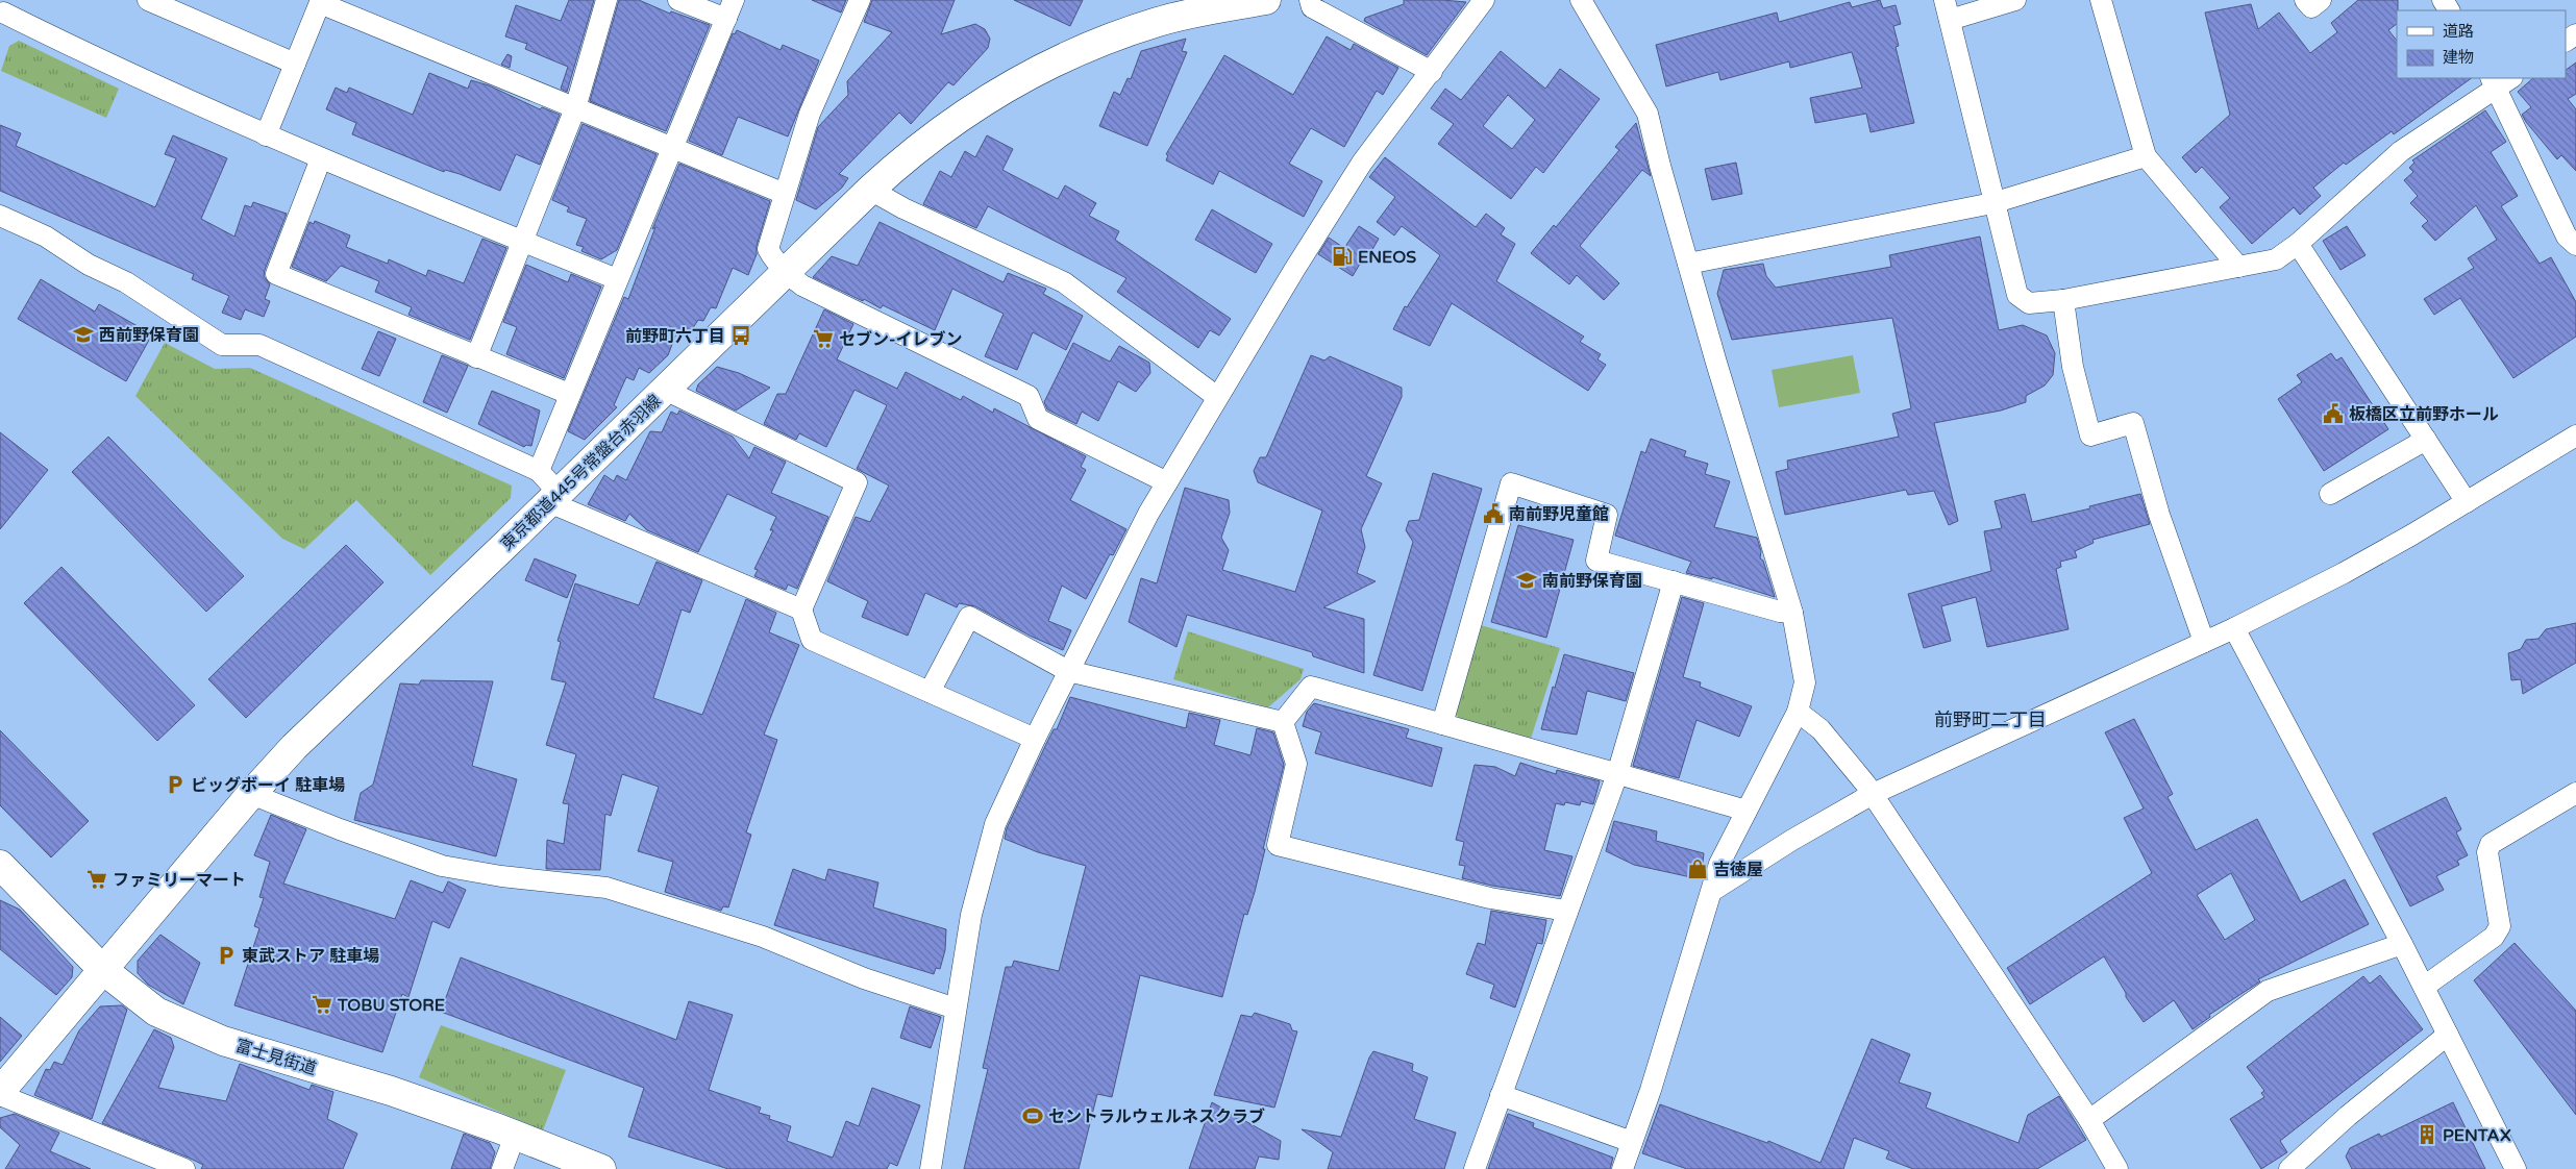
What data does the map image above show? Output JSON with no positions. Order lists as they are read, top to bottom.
{
  "streets": {
    "main road": ["東京都道445号常盤台赤羽線", "富士見街道"]
  },
  "crossings": [
    ["東京都道445号常盤台赤羽線", "富士見街道"]
  ],
  "districts": ["前野町二丁目"],
  "places": {
    "fuel station": ["ENEOS"],
    "school or university": ["西前野保育園", "南前野保育園"],
    "bus stop": ["前野町六丁目"],
    "supermarket": ["セブン-イレブン", "ファミリーマート", "TOBU STORE"],
    "public building": ["板橋区立前野ホール", "南前野児童館"],
    "parking": ["ビッグボーイ 駐車場", "東武ストア 駐車場"],
    "shop": ["吉徳屋"],
    "sports": ["セントラルウェルネスクラブ"],
    "building": ["PENTAX"]
  },
  "legend": ["道路", "建物"]
}
